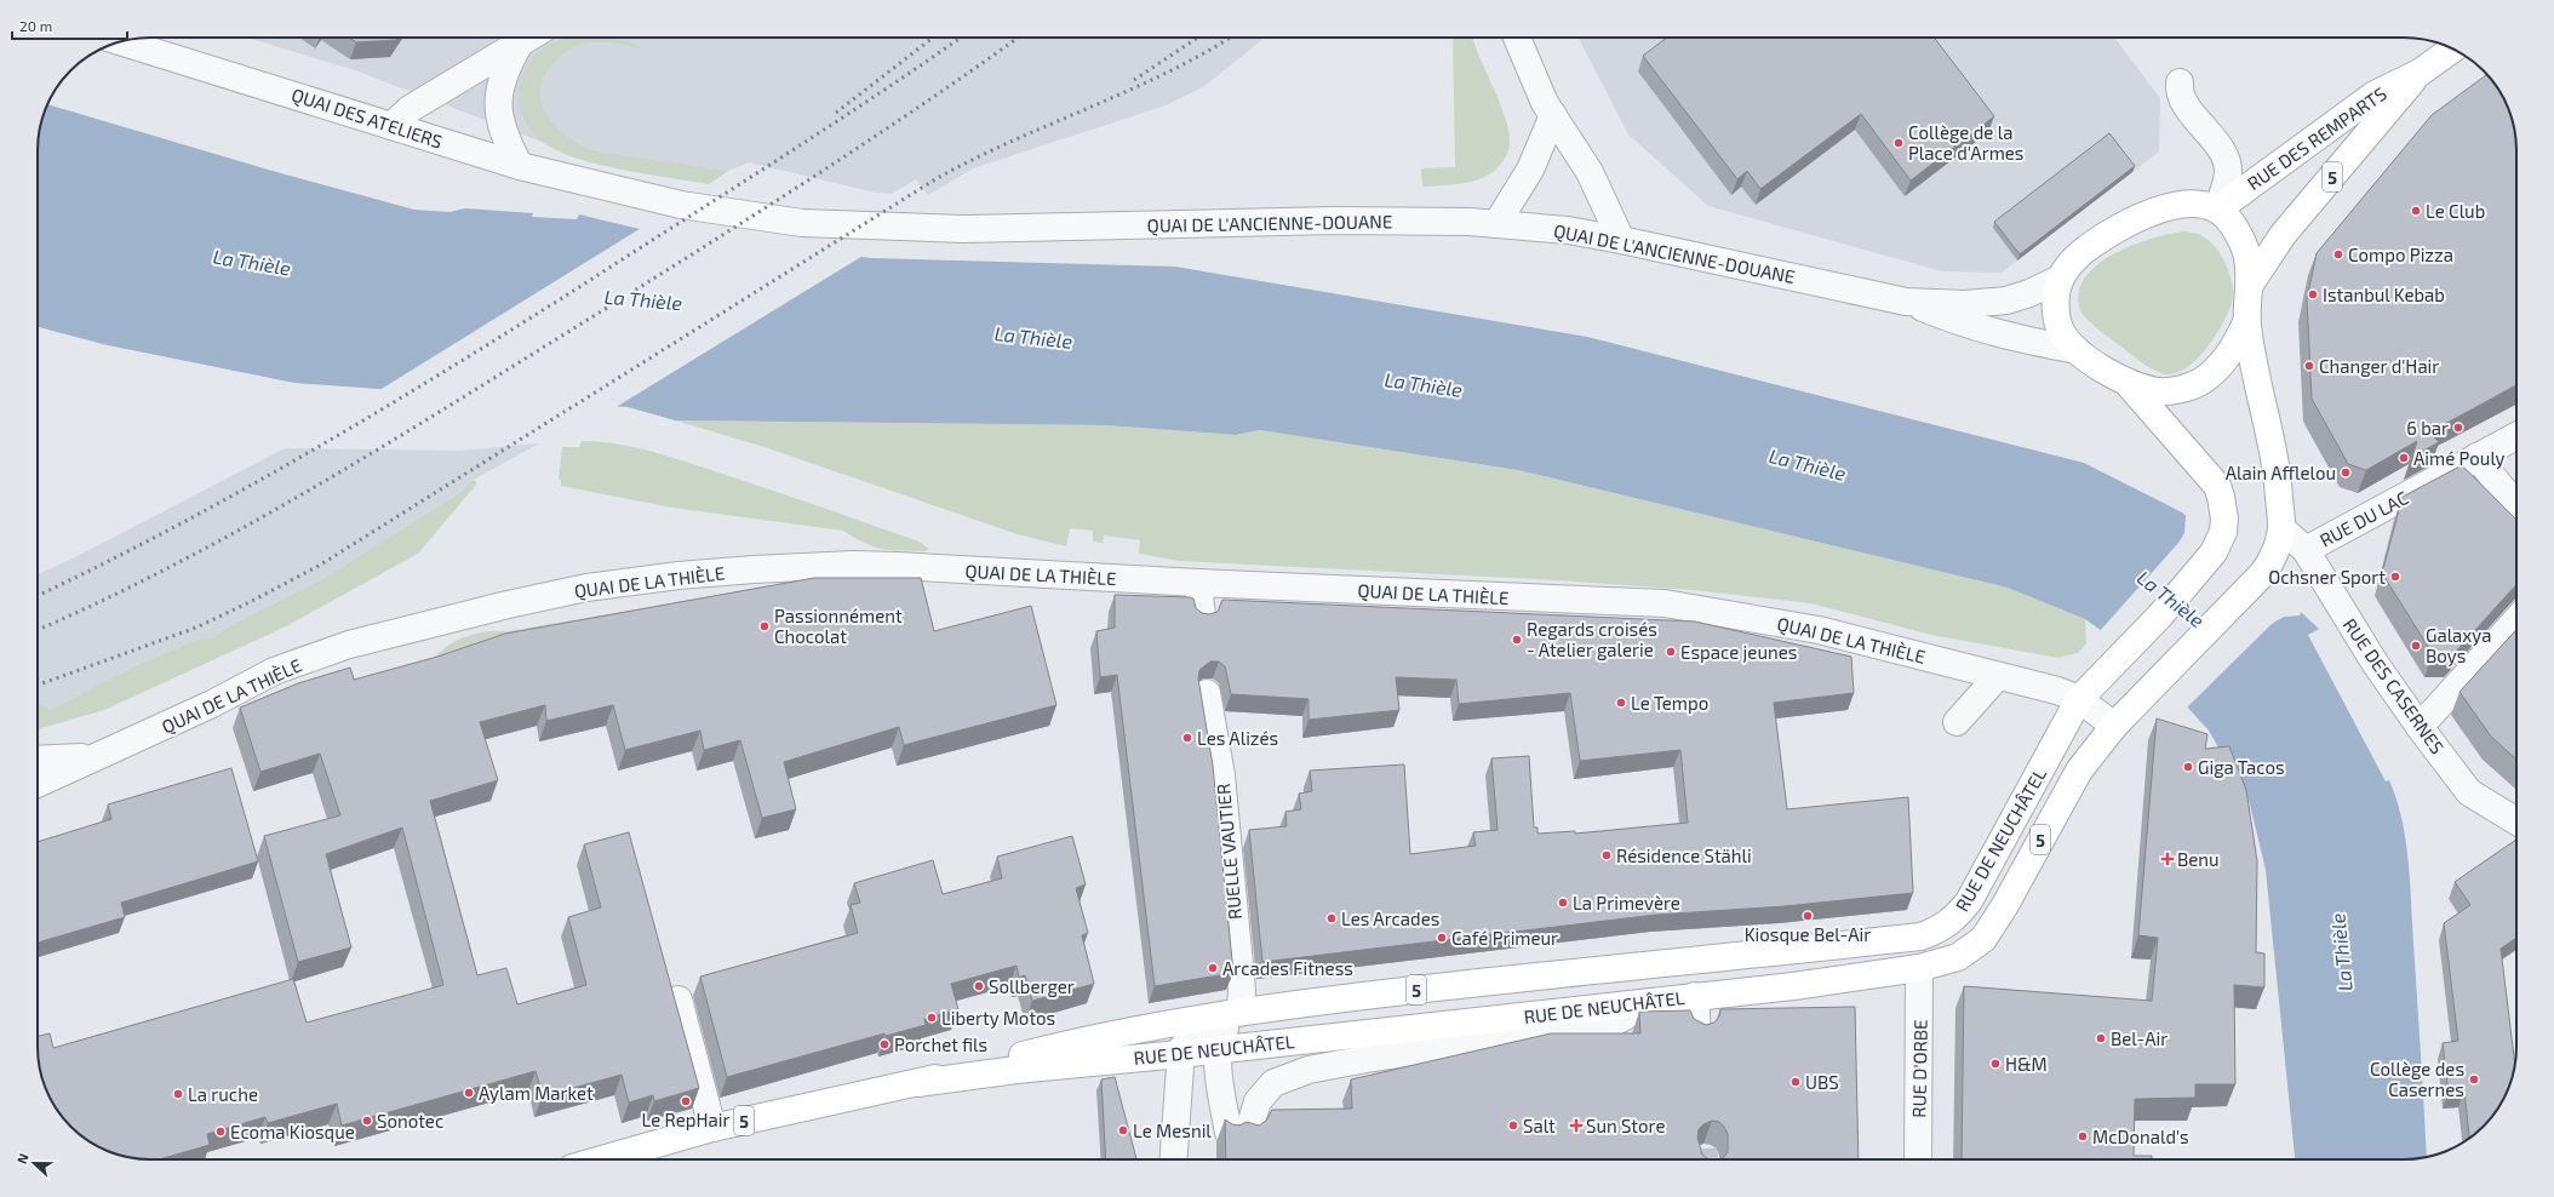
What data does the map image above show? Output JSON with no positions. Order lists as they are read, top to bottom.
{
  "streets": {
    "main road": ["RUE DES REMPARTS", "5", "RUE DE NEUCHÂTEL"],
    "street": [
      "QUAI DES ATELIERS",
      "QUAI DE L'ANCIENNE-DOUANE",
      "RUE DU LAC",
      "QUAI DE LA THIÈLE",
      "RUE DES CASERNES",
      "RUELLE VAUTIER",
      "RUE D'ORBE"
    ]
  },
  "crossings": [
    ["QUAI DES ATELIERS", "QUAI DE L'ANCIENNE-DOUANE"],
    ["5", "RUE DES CASERNES"],
    ["5", "RUE DE NEUCHÂTEL"],
    ["RUE DU LAC", "RUE DES CASERNES"],
    ["QUAI DE LA THIÈLE", "RUE DE NEUCHÂTEL"],
    ["RUE DES CASERNES", "RUE DE NEUCHÂTEL"],
    ["RUE DE NEUCHÂTEL", "RUELLE VAUTIER"],
    ["RUE DE NEUCHÂTEL", "RUE D'ORBE"]
  ],
  "water": ["La Thièle"],
  "places": {
    "other": [
      "Collège de la Place d'Armes",
      "Le Club",
      "Compo Pizza",
      "Istanbul Kebab",
      "Changer d'Hair",
      "6 bar",
      "Aimé Pouly",
      "Alain Afflelou",
      "Ochsner Sport",
      "Passionnément Chocolat",
      "Regards croisés - Atelier galerie",
      "Galaxya Boys",
      "Espace jeunes",
      "Le Tempo",
      "Les Alizés",
      "Giga Tacos",
      "Résidence Stähli",
      "La Primevère",
      "Kiosque Bel-Air",
      "Les Arcades",
      "Café Primeur",
      "Arcades Fitness",
      "Sollberger",
      "Liberty Motos",
      "Bel-Air",
      "Porchet fils",
      "H&M",
      "Collège des Casernes",
      "UBS",
      "Aylam Market",
      "La ruche",
      "Le RepHair",
      "Sonotec",
      "Salt",
      "Le Mesnil",
      "Ecoma Kiosque",
      "McDonald's"
    ],
    "health": ["Benu", "Sun Store"]
  },
  "scale_bar": "20 m",
  "north": "left"
}
